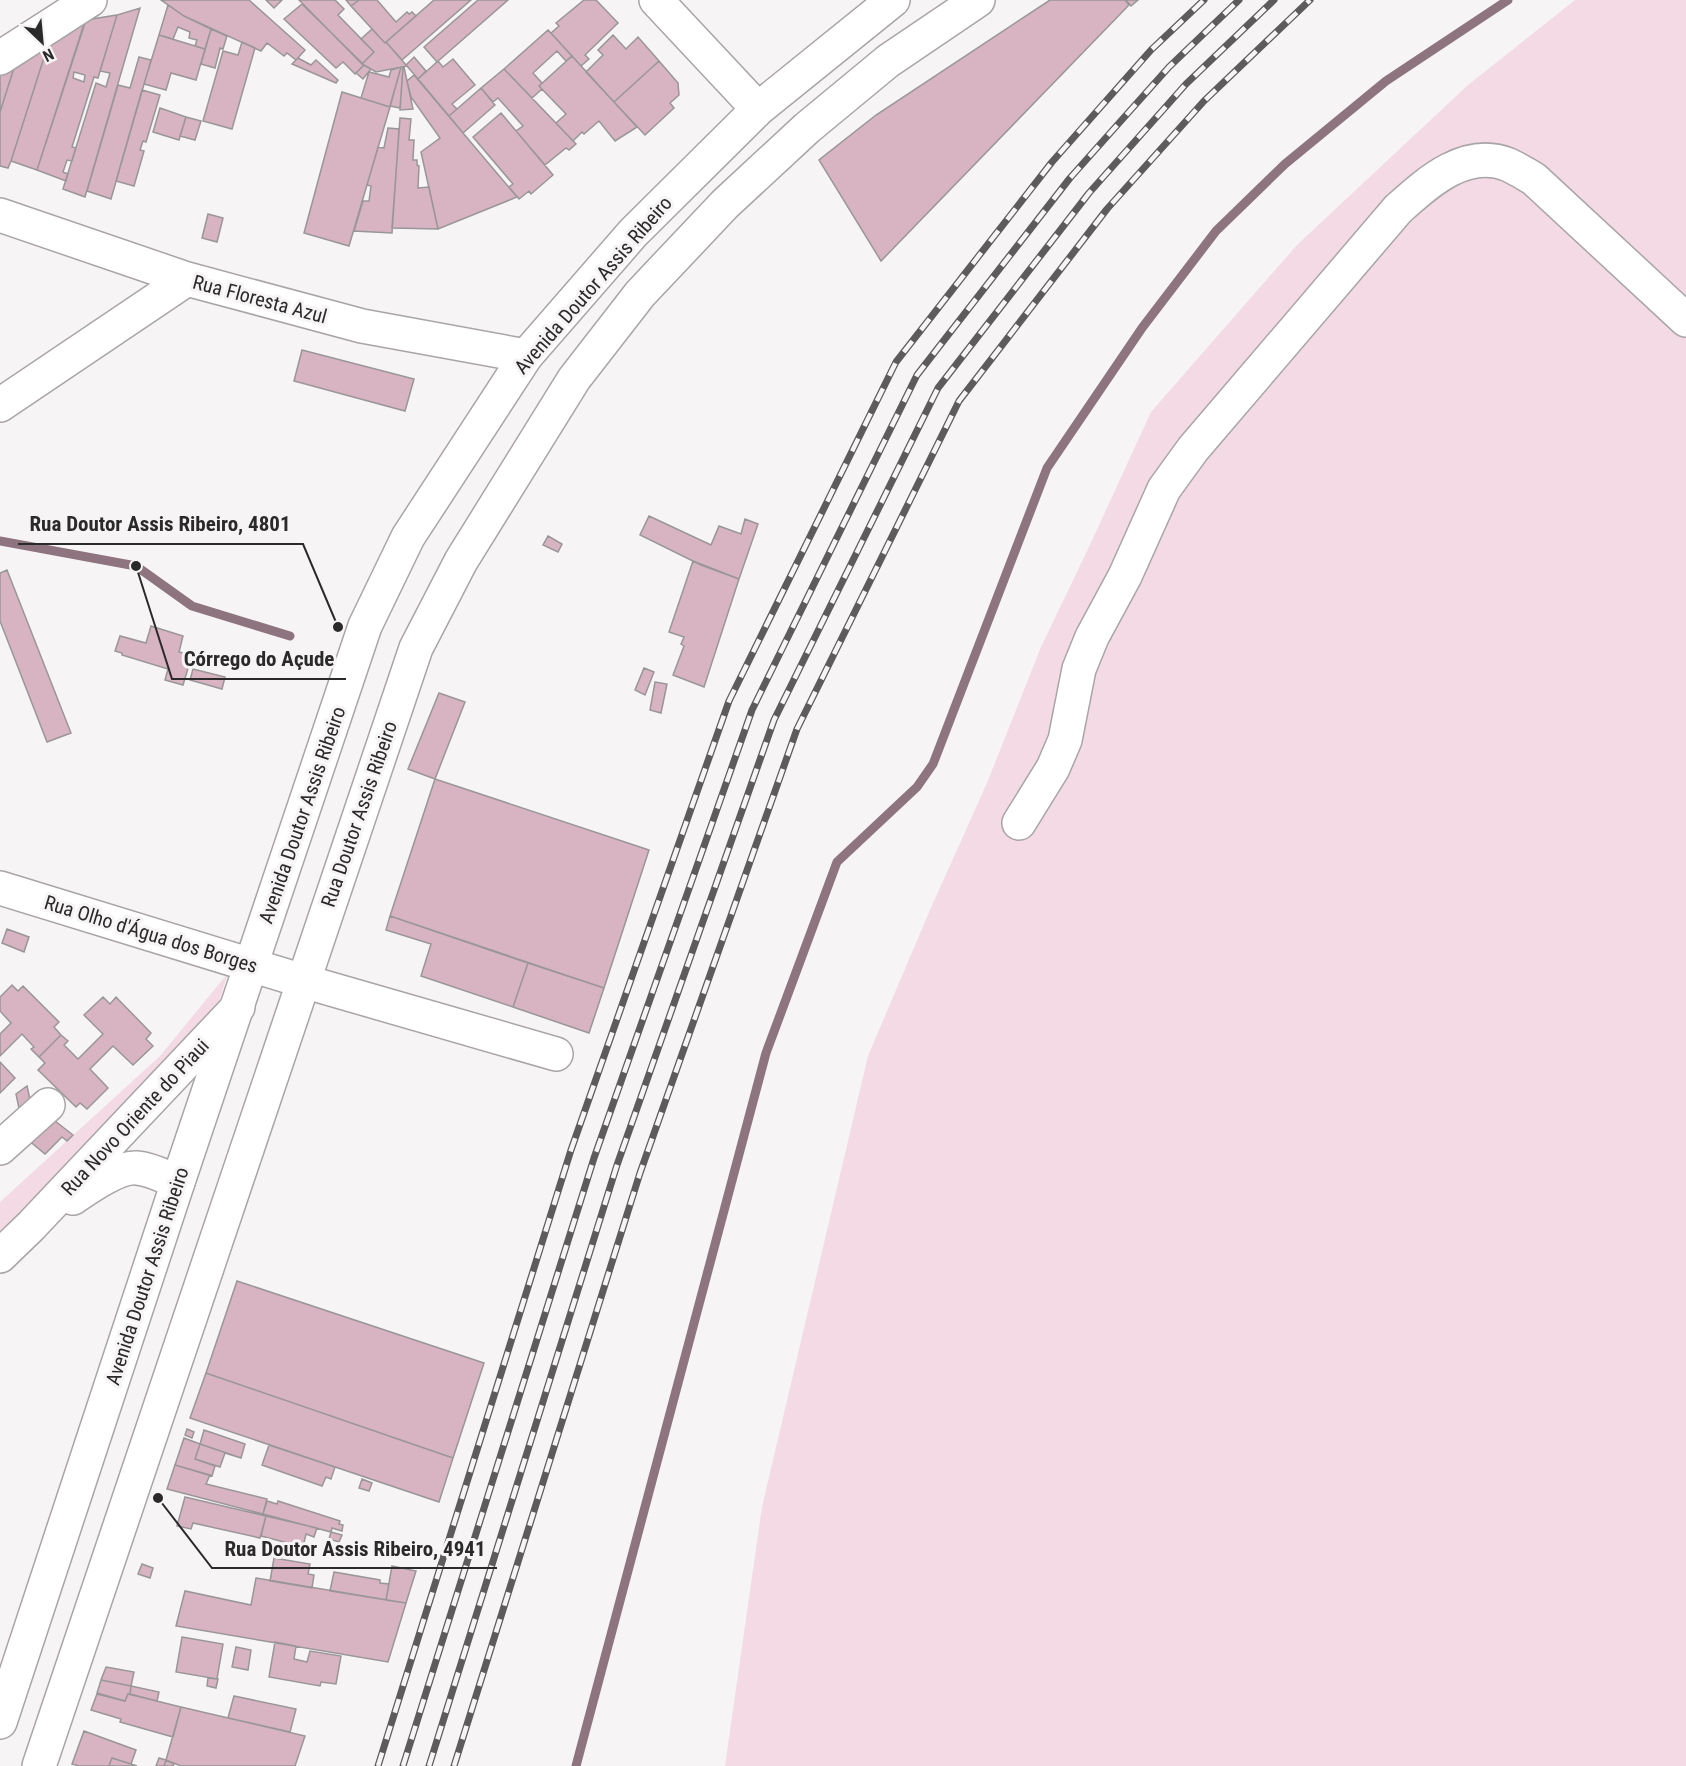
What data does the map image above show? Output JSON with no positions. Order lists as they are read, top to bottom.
{
  "streets": {
    "main road": [
      "Avenida Doutor Assis Ribeiro",
      "Rua Floresta Azul",
      "Rua Doutor Assis Ribeiro",
      "Rua Olho d'Água dos Borges",
      "Rua Novo Oriente do Piaui"
    ]
  },
  "crossings": [
    ["Avenida Doutor Assis Ribeiro", "Rua Floresta Azul"],
    ["Avenida Doutor Assis Ribeiro", "Rua Olho d'Água dos Borges"],
    ["Avenida Doutor Assis Ribeiro", "Rua Novo Oriente do Piaui"],
    ["Rua Doutor Assis Ribeiro", "Rua Olho d'Água dos Borges"]
  ],
  "places": ["Córrego do Açude", "Rua Doutor Assis Ribeiro, 4801", "Rua Doutor Assis Ribeiro, 4941"],
  "north": "bottom right"
}
